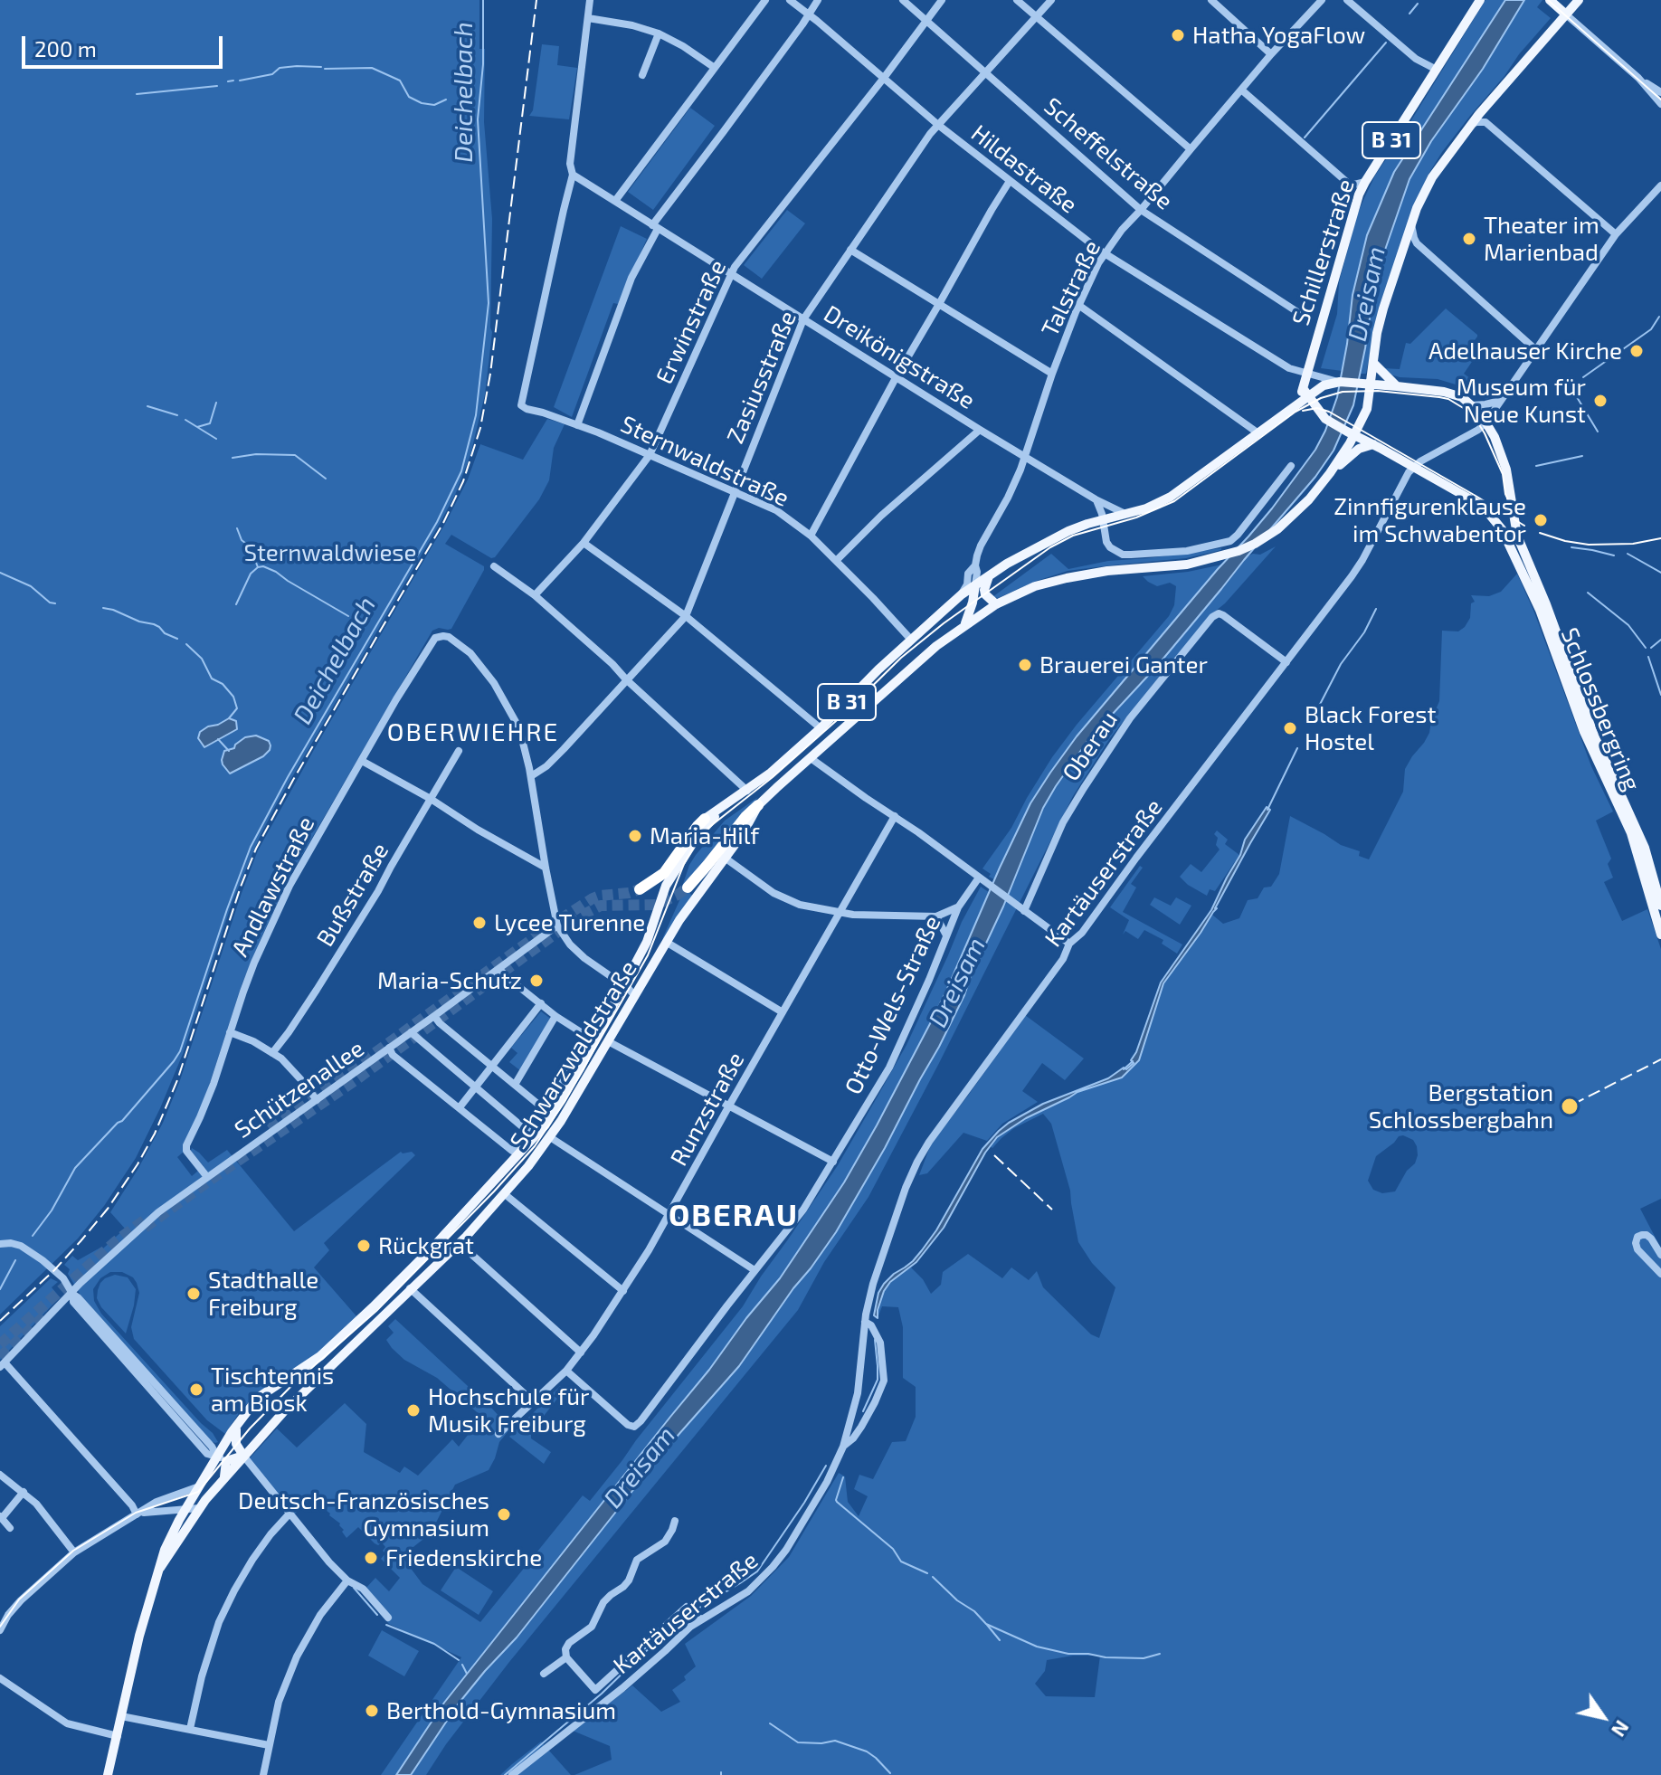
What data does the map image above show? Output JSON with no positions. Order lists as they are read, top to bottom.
{
  "streets": {
    "highway": ["B 31"],
    "main road": ["Schillerstraße", "Schlossbergring", "Schwarzwaldstraße"],
    "street": [
      "Scheffelstraße",
      "Hildastraße",
      "Talstraße",
      "Erwinstraße",
      "Dreikönigstraße",
      "Zasiusstraße",
      "Sternwaldstraße",
      "Oberau",
      "Kartäuserstraße",
      "Andlawstraße",
      "Bußstraße",
      "Otto-Wels-Straße",
      "Schützenallee",
      "Runzstraße"
    ]
  },
  "crossings": [
    ["B 31", "Hildastraße"],
    ["B 31", "Schillerstraße"],
    ["B 31", "Schwarzwaldstraße"],
    ["Scheffelstraße", "Talstraße"],
    ["Scheffelstraße", "Erwinstraße"],
    ["Scheffelstraße", "Zasiusstraße"],
    ["Hildastraße", "Schillerstraße"],
    ["Hildastraße", "Talstraße"],
    ["Hildastraße", "Erwinstraße"],
    ["Hildastraße", "Zasiusstraße"],
    ["Hildastraße", "Schwarzwaldstraße"],
    ["Talstraße", "Dreikönigstraße"],
    ["Talstraße", "Schwarzwaldstraße"],
    ["Erwinstraße", "Dreikönigstraße"],
    ["Erwinstraße", "Sternwaldstraße"],
    ["Dreikönigstraße", "Zasiusstraße"],
    ["Dreikönigstraße", "Sternwaldstraße"],
    ["Dreikönigstraße", "Schwarzwaldstraße"],
    ["Zasiusstraße", "Sternwaldstraße"],
    ["Zasiusstraße", "Andlawstraße"],
    ["Sternwaldstraße", "Schwarzwaldstraße"],
    ["Schlossbergring", "Kartäuserstraße"],
    ["Oberau", "Kartäuserstraße"],
    ["Andlawstraße", "Schützenallee"],
    ["Otto-Wels-Straße", "Runzstraße"],
    ["Schwarzwaldstraße", "Schützenallee"]
  ],
  "districts": ["OBERWIEHRE", "OBERAU"],
  "water": ["Deichelbach", "Dreisam"],
  "parks": ["Sternwaldwiese"],
  "places": [
    "Hatha YogaFlow",
    "Theater im Marienbad",
    "Adelhauser Kirche",
    "Museum für Neue Kunst",
    "Zinnfigurenklause im Schwabentor",
    "Brauerei Ganter",
    "Black Forest Hostel",
    "Maria-Hilf",
    "Lycee Turenne",
    "Maria-Schutz",
    "Bergstation Schlossbergbahn",
    "Rückgrat",
    "Stadthalle Freiburg",
    "Tischtennis am Biosk",
    "Hochschule für Musik Freiburg",
    "Deutsch-Französisches Gymnasium",
    "Friedenskirche",
    "Berthold-Gymnasium"
  ],
  "scale_bar": "200 m",
  "north": "bottom right"
}
